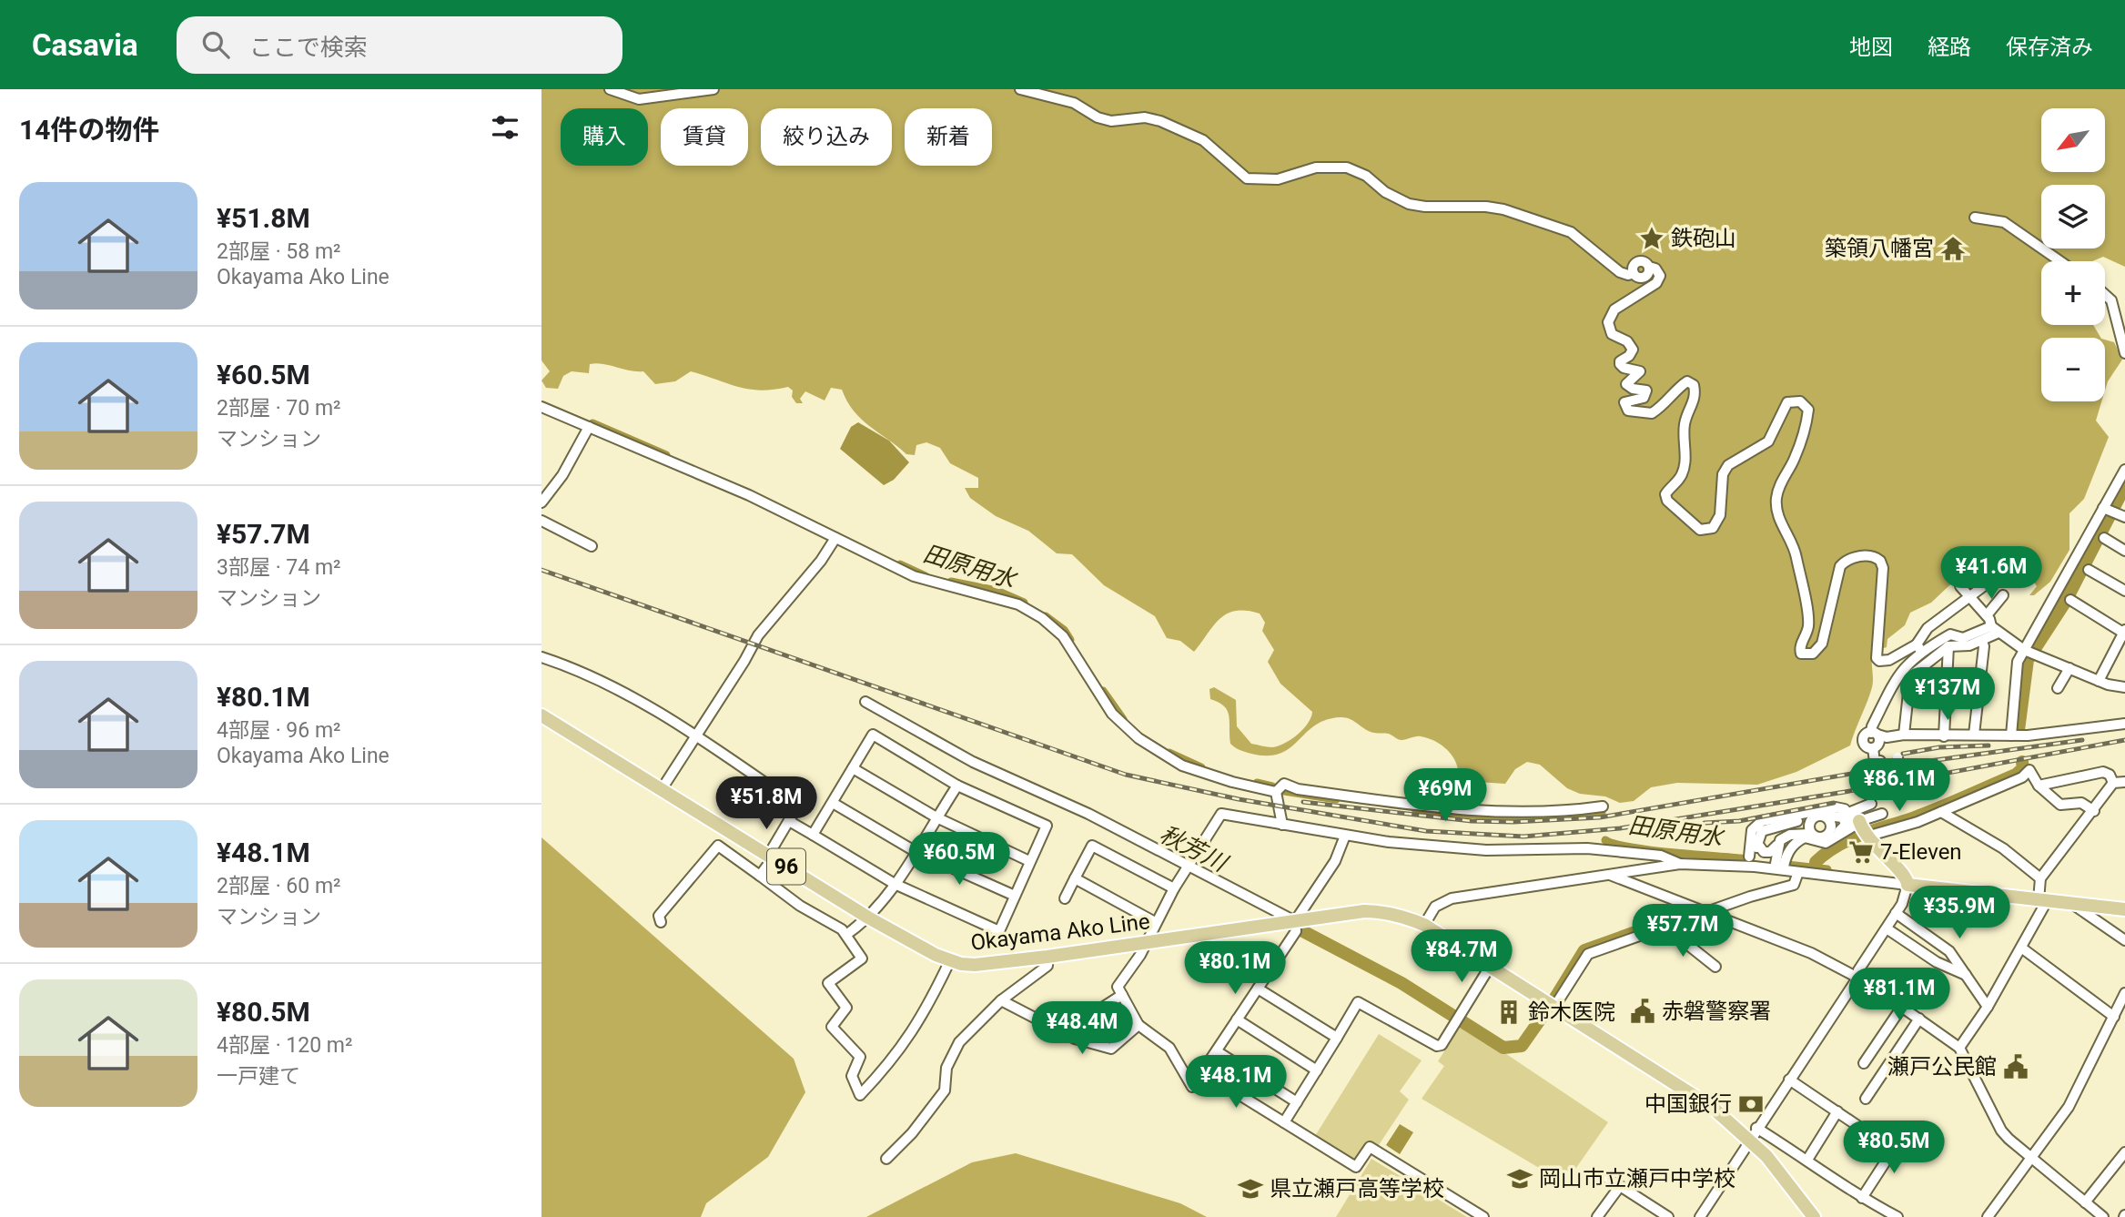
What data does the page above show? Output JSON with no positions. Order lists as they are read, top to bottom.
{
  "streets": {
    "main road": ["96", "Okayama Ako Line"]
  },
  "water": ["田原用水", "秋芳川"],
  "places": {
    "place": ["鉄砲山"],
    "temple": ["築領八幡宮"],
    "supermarket": ["7-Eleven"],
    "public building": ["赤磐警察署", "瀬戸公民館"],
    "building": ["鈴木医院"],
    "bank": ["中国銀行"],
    "school or university": ["岡山市立瀬戸中学校", "県立瀬戸高等学校"]
  },
  "north": "bottom left",
  "page": {
    "header": "Casavia",
    "search": "ここで検索",
    "nav": ["地図", "経路", "保存済み"],
    "heading": "14件の物件",
    "map_buttons": ["+", "−"],
    "chip": [
      "購入",
      "賃貸",
      "絞り込み",
      "新着"
    ],
    "list": [
      {
        "name": "¥51.8M",
        "note": "2部屋 · 58 m² · Okayama Ako Line"
      },
      {
        "name": "¥60.5M",
        "note": "2部屋 · 70 m² · マンション"
      },
      {
        "name": "¥57.7M",
        "note": "3部屋 · 74 m² · マンション"
      },
      {
        "name": "¥80.1M",
        "note": "4部屋 · 96 m² · Okayama Ako Line"
      },
      {
        "name": "¥48.1M",
        "note": "2部屋 · 60 m² · マンション"
      },
      {
        "name": "¥80.5M",
        "note": "4部屋 · 120 m² · 一戸建て"
      }
    ],
    "price": [
      "¥41.6M",
      "¥137M",
      "¥86.1M",
      "¥69M",
      "¥51.8M",
      "¥60.5M",
      "¥35.9M",
      "¥57.7M",
      "¥84.7M",
      "¥80.1M",
      "¥81.1M",
      "¥48.4M",
      "¥48.1M",
      "¥80.5M"
    ]
  }
}
